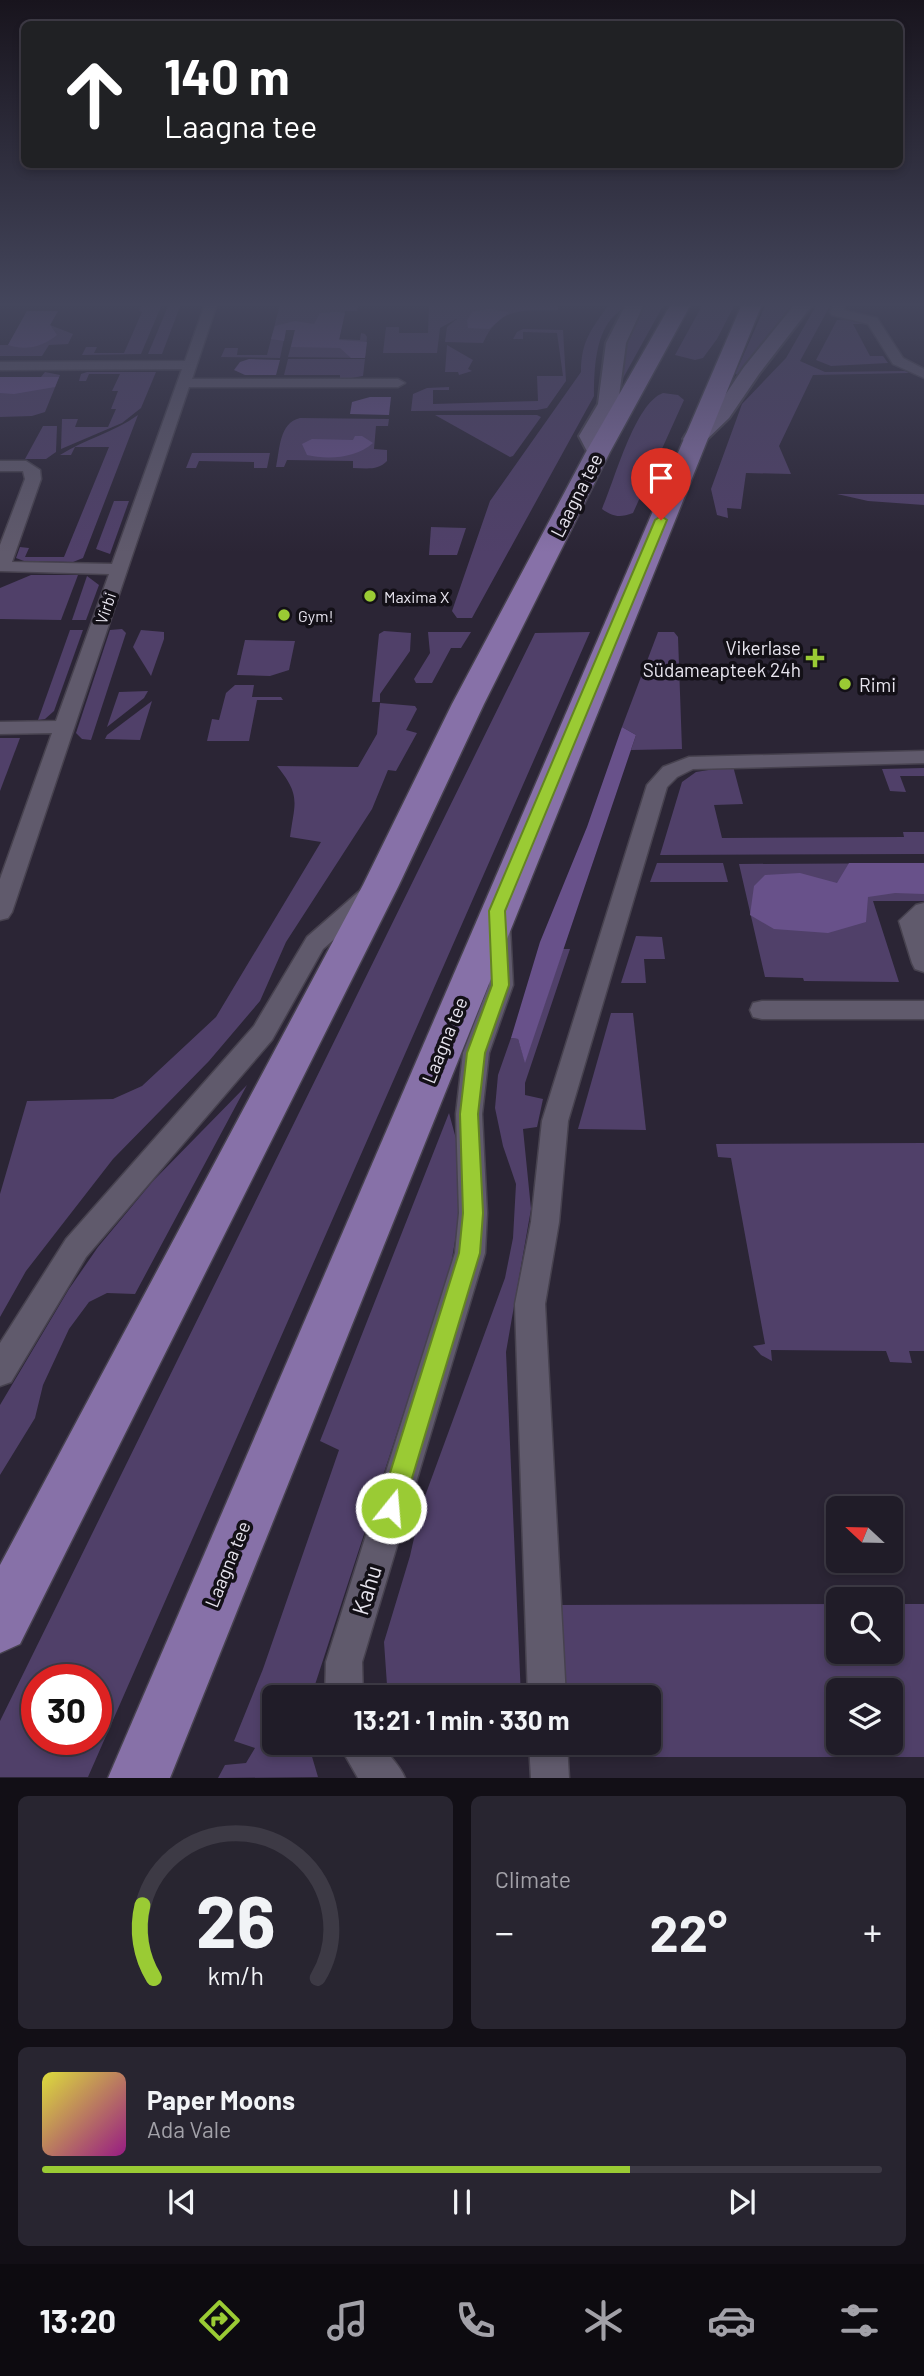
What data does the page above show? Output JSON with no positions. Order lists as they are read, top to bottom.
{
  "streets": {
    "main road": ["Laagna tee"],
    "street": ["Virbi", "Kahu"]
  },
  "crossings": [
    ["Laagna tee", "Kahu"]
  ],
  "places": {
    "other": ["Maxima X", "Gym!", "Rimi"],
    "health": ["Vikerlase Südameapteek 24h"]
  },
  "north": "left",
  "page": {
    "turn": ["140 m", "Laagna tee"],
    "limit": "30",
    "trip": "13:21 · 1 min · 330 m",
    "tile": "Climate",
    "heat": ["−", "22°", "+"],
    "song": ["Paper Moons", "Ada Vale"],
    "tabs": "13:20",
    "gauge": ["26", "km/h"]
  }
}
